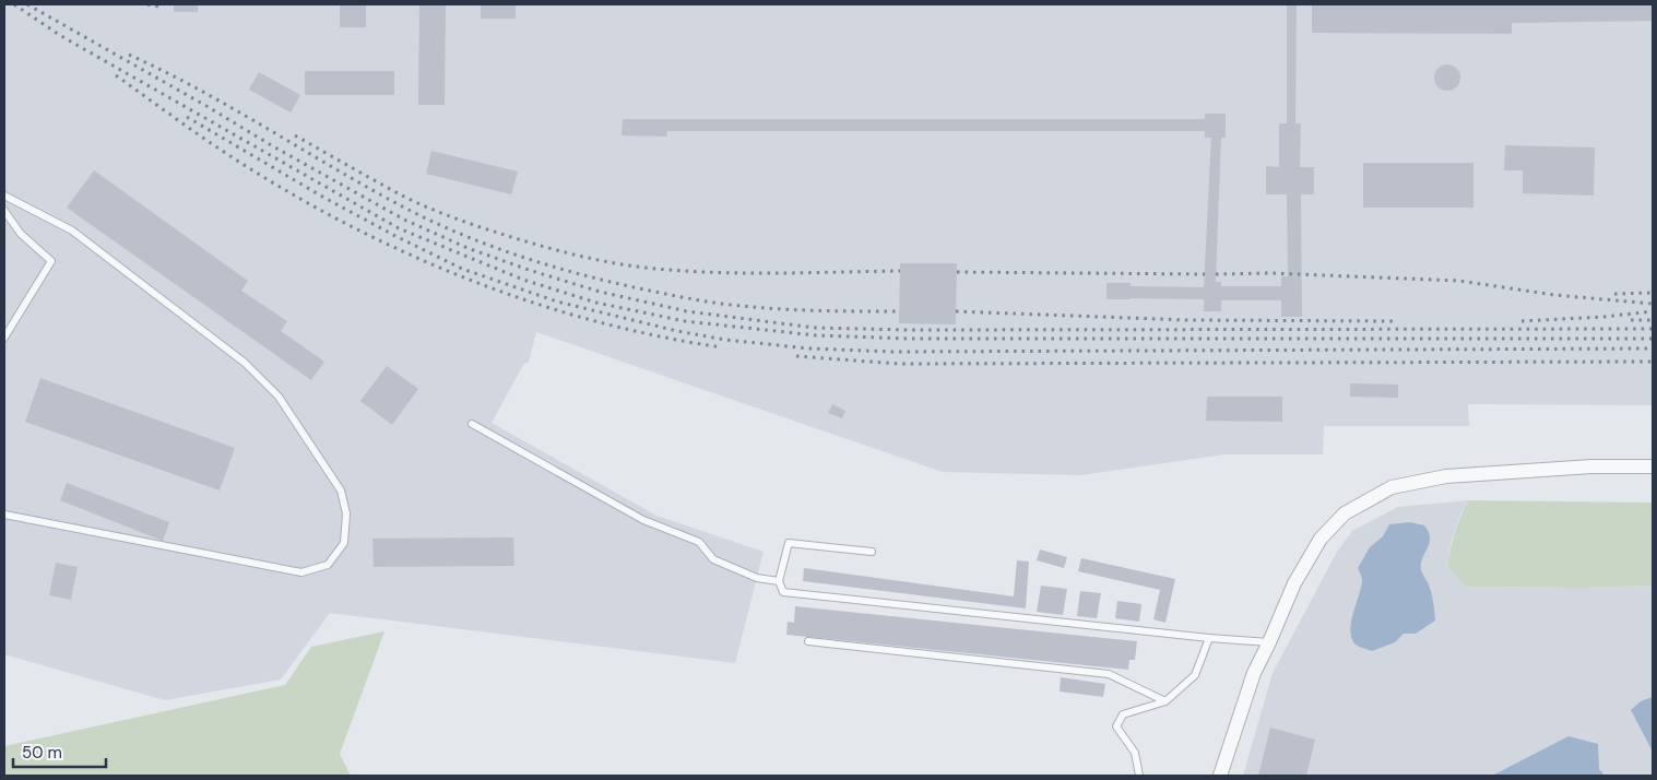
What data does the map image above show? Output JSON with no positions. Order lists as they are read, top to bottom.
{
  "scale_bar": "50 m"
}
